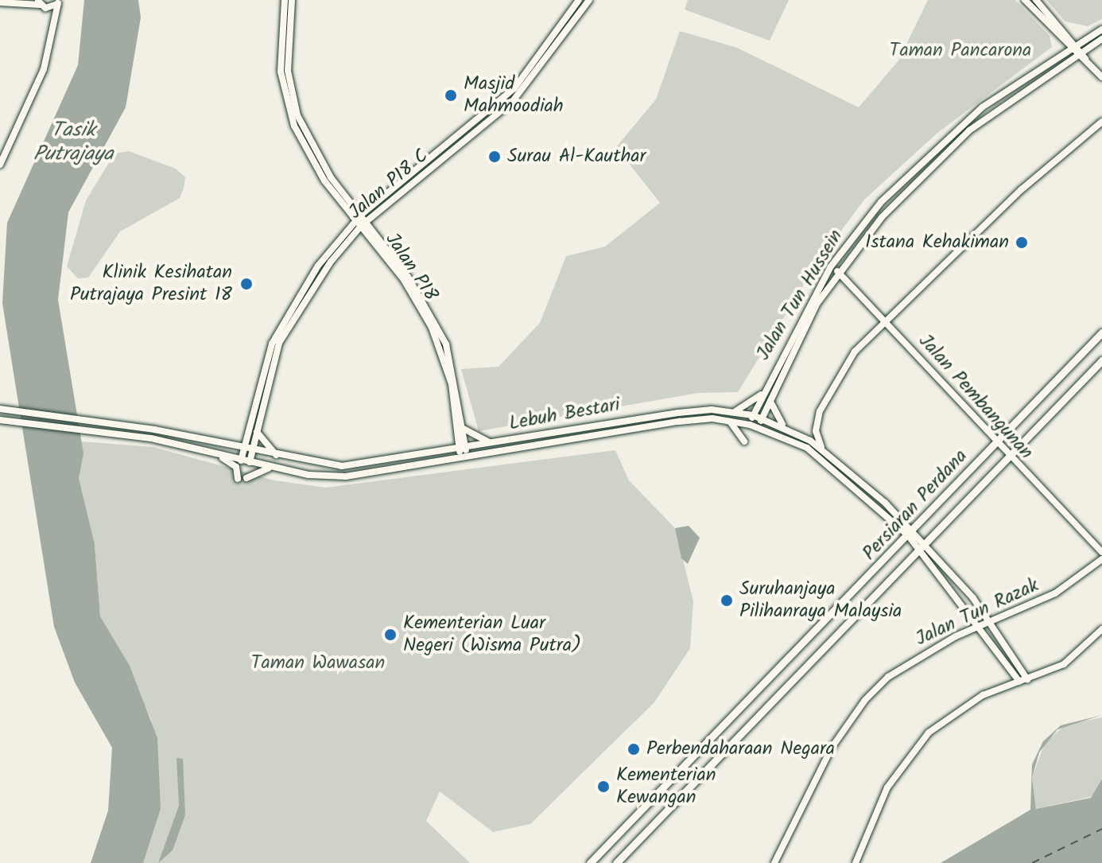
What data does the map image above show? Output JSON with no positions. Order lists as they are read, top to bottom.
{
  "streets": {
    "main road": ["Persiaran Perdana"],
    "street": [
      "Jalan P18 C",
      "Jalan P18",
      "Jalan Tun Hussein",
      "Jalan Pembangunan",
      "Lebuh Bestari",
      "Jalan Tun Razak"
    ]
  },
  "crossings": [
    ["Jalan P18 C", "Jalan P18"],
    ["Jalan P18 C", "Lebuh Bestari"],
    ["Jalan P18", "Lebuh Bestari"],
    ["Jalan Tun Hussein", "Jalan Pembangunan"],
    ["Jalan Tun Hussein", "Lebuh Bestari"],
    ["Jalan Pembangunan", "Persiaran Perdana"],
    ["Jalan Pembangunan", "Jalan Tun Razak"],
    ["Lebuh Bestari", "Persiaran Perdana"],
    ["Lebuh Bestari", "Jalan Tun Razak"]
  ],
  "water": ["Tasik Putrajaya"],
  "parks": ["Taman Pancarona", "Taman Wawasan"],
  "places": [
    "Masjid Mahmoodiah",
    "Surau Al-Kauthar",
    "Istana Kehakiman",
    "Klinik Kesihatan Putrajaya Presint 18",
    "Suruhanjaya Pilihanraya Malaysia",
    "Kementerian Luar Negeri (Wisma Putra)",
    "Perbendaharaan Negara",
    "Kementerian Kewangan"
  ]
}
